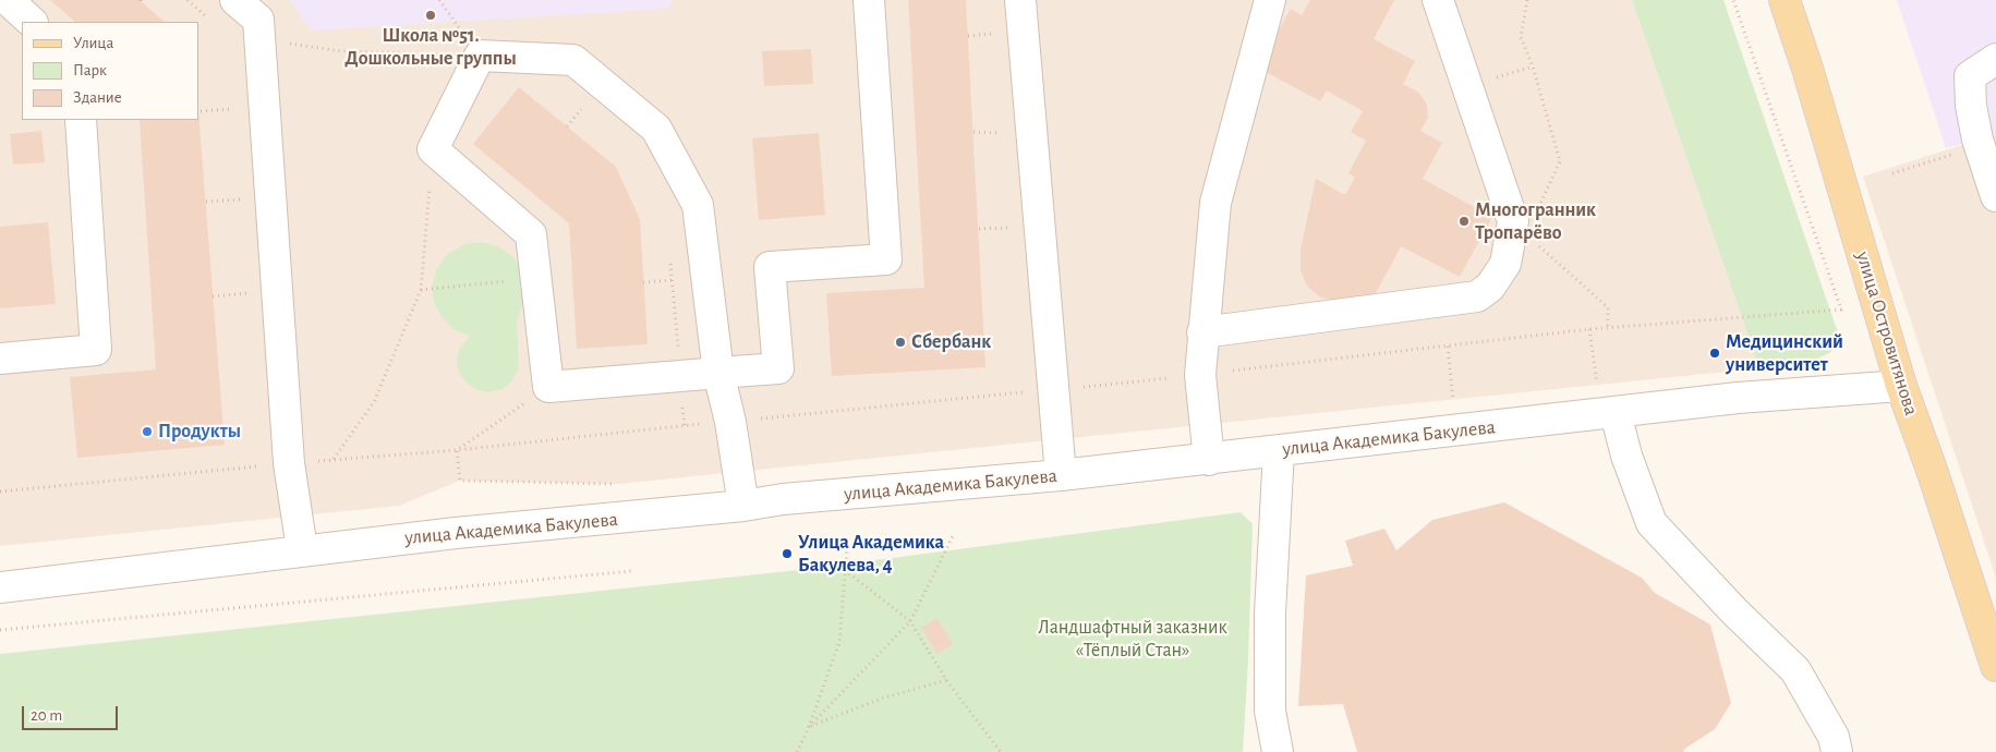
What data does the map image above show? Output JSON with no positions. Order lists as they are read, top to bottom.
{
  "streets": {
    "main road": ["улица Островитянова"],
    "street": ["улица Академика Бакулева"]
  },
  "crossings": [
    ["улица Островитянова", "улица Академика Бакулева"]
  ],
  "parks": ["Ландшафтный заказник «Тёплый Стан»"],
  "places": [
    "Школа №51. Дошкольные группы",
    "Многогранник Тропарёво",
    "Сбербанк",
    "Медицинский университет",
    "Продукты",
    "Улица Академика Бакулева, 4"
  ],
  "legend": ["Улица", "Парк", "Здание"],
  "scale_bar": "20 m"
}
